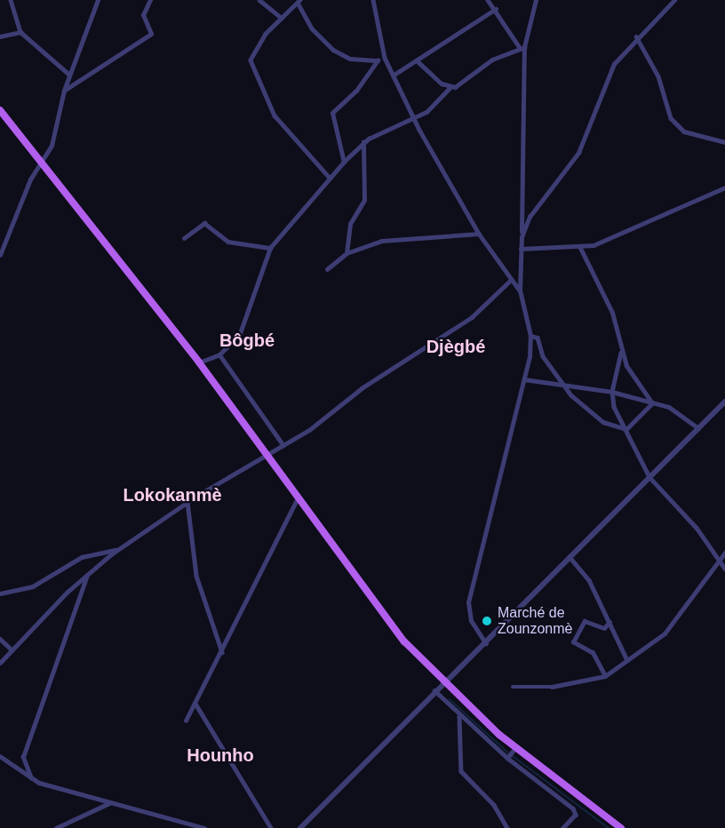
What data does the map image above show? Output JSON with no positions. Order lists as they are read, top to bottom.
{
  "districts": [
    "Bôgbé",
    "Djègbé",
    "Lokokanmè",
    "Hounho"
  ],
  "places": ["Marché de Zounzonmè"]
}
